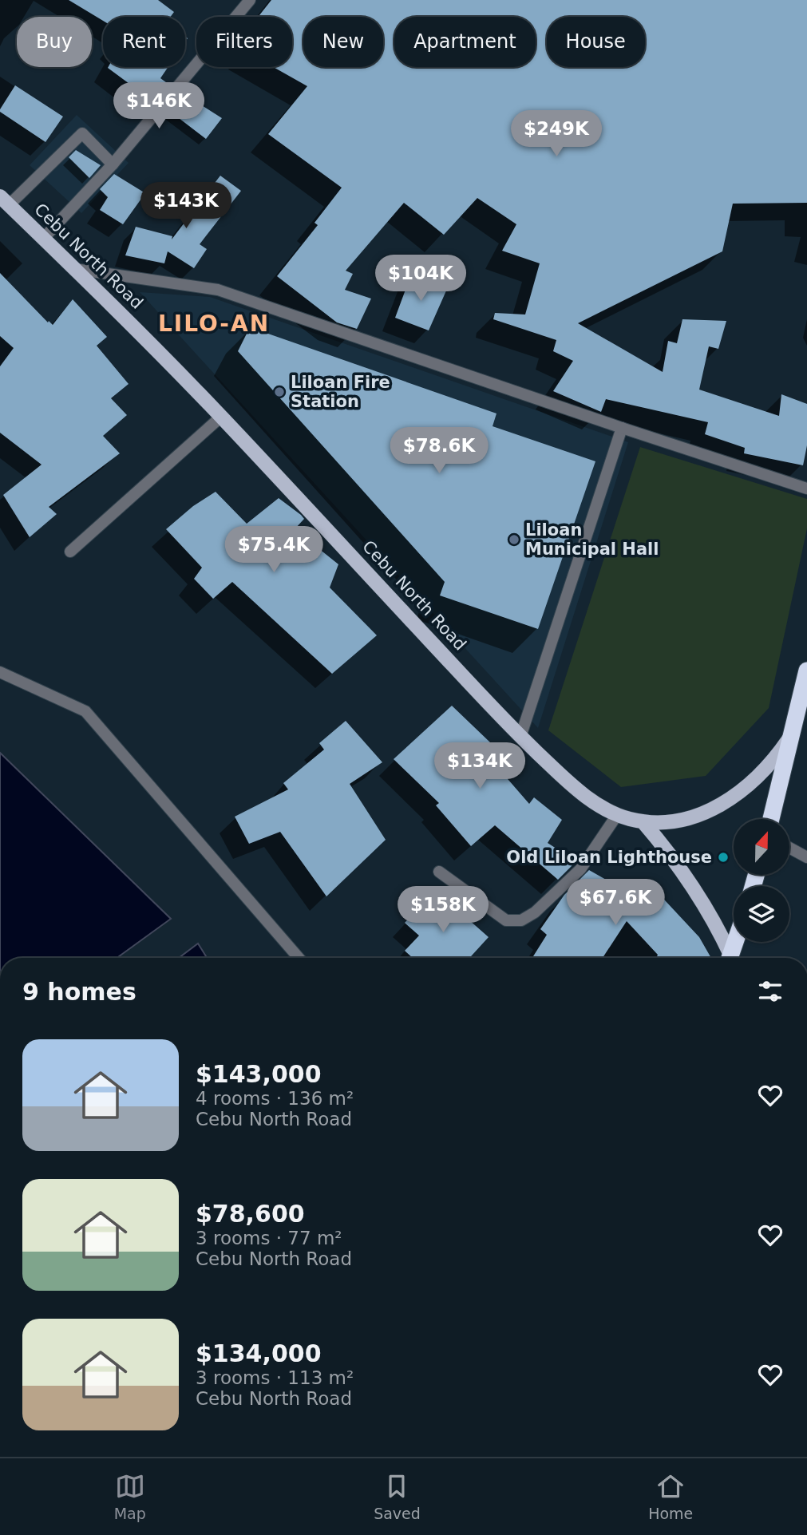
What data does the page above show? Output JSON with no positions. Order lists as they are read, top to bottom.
{
  "streets": {
    "highway": ["Cebu North Road"]
  },
  "districts": ["LILO-AN"],
  "places": ["Liloan Fire Station", "Liloan Municipal Hall", "Old Liloan Lighthouse"],
  "north": "top",
  "page": {
    "chip": [
      "Buy",
      "Rent",
      "Filters",
      "New",
      "Apartment",
      "House"
    ],
    "price": [
      "$146K",
      "$249K",
      "$143K",
      "$104K",
      "$78.6K",
      "$75.4K",
      "$134K",
      "$67.6K",
      "$158K"
    ],
    "heading": "9 homes",
    "list": [
      {
        "name": "$143,000",
        "note": "4 rooms · 136 m² · Cebu North Road"
      },
      {
        "name": "$78,600",
        "note": "3 rooms · 77 m² · Cebu North Road"
      },
      {
        "name": "$134,000",
        "note": "3 rooms · 113 m² · Cebu North Road"
      }
    ],
    "tabs": ["Map", "Saved", "Home"]
  }
}
